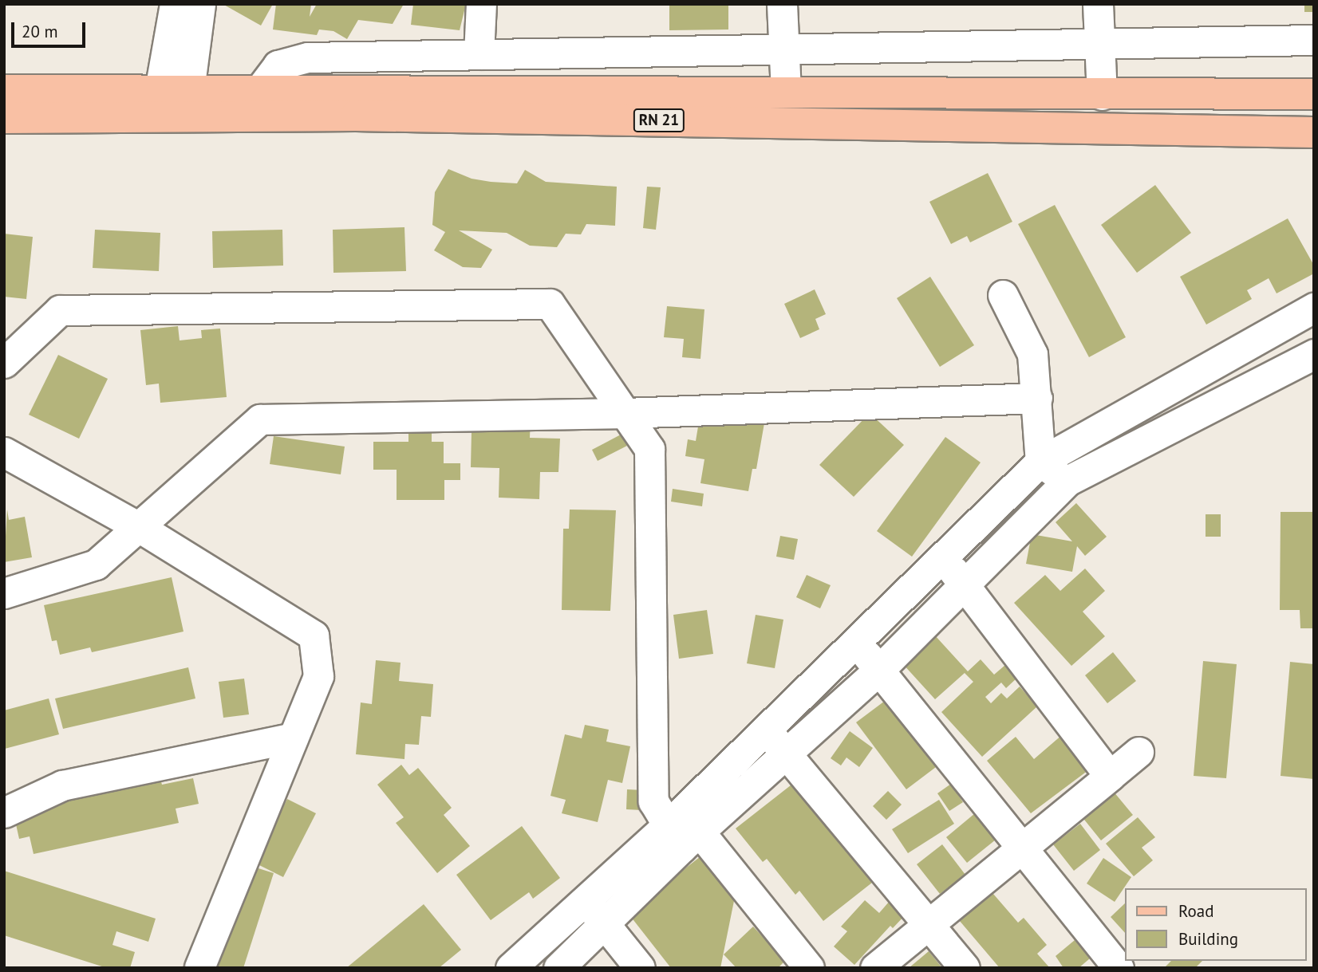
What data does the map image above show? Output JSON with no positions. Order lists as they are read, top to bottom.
{
  "streets": {
    "main road": ["RN 21"]
  },
  "legend": ["Road", "Building"],
  "scale_bar": "20 m"
}
